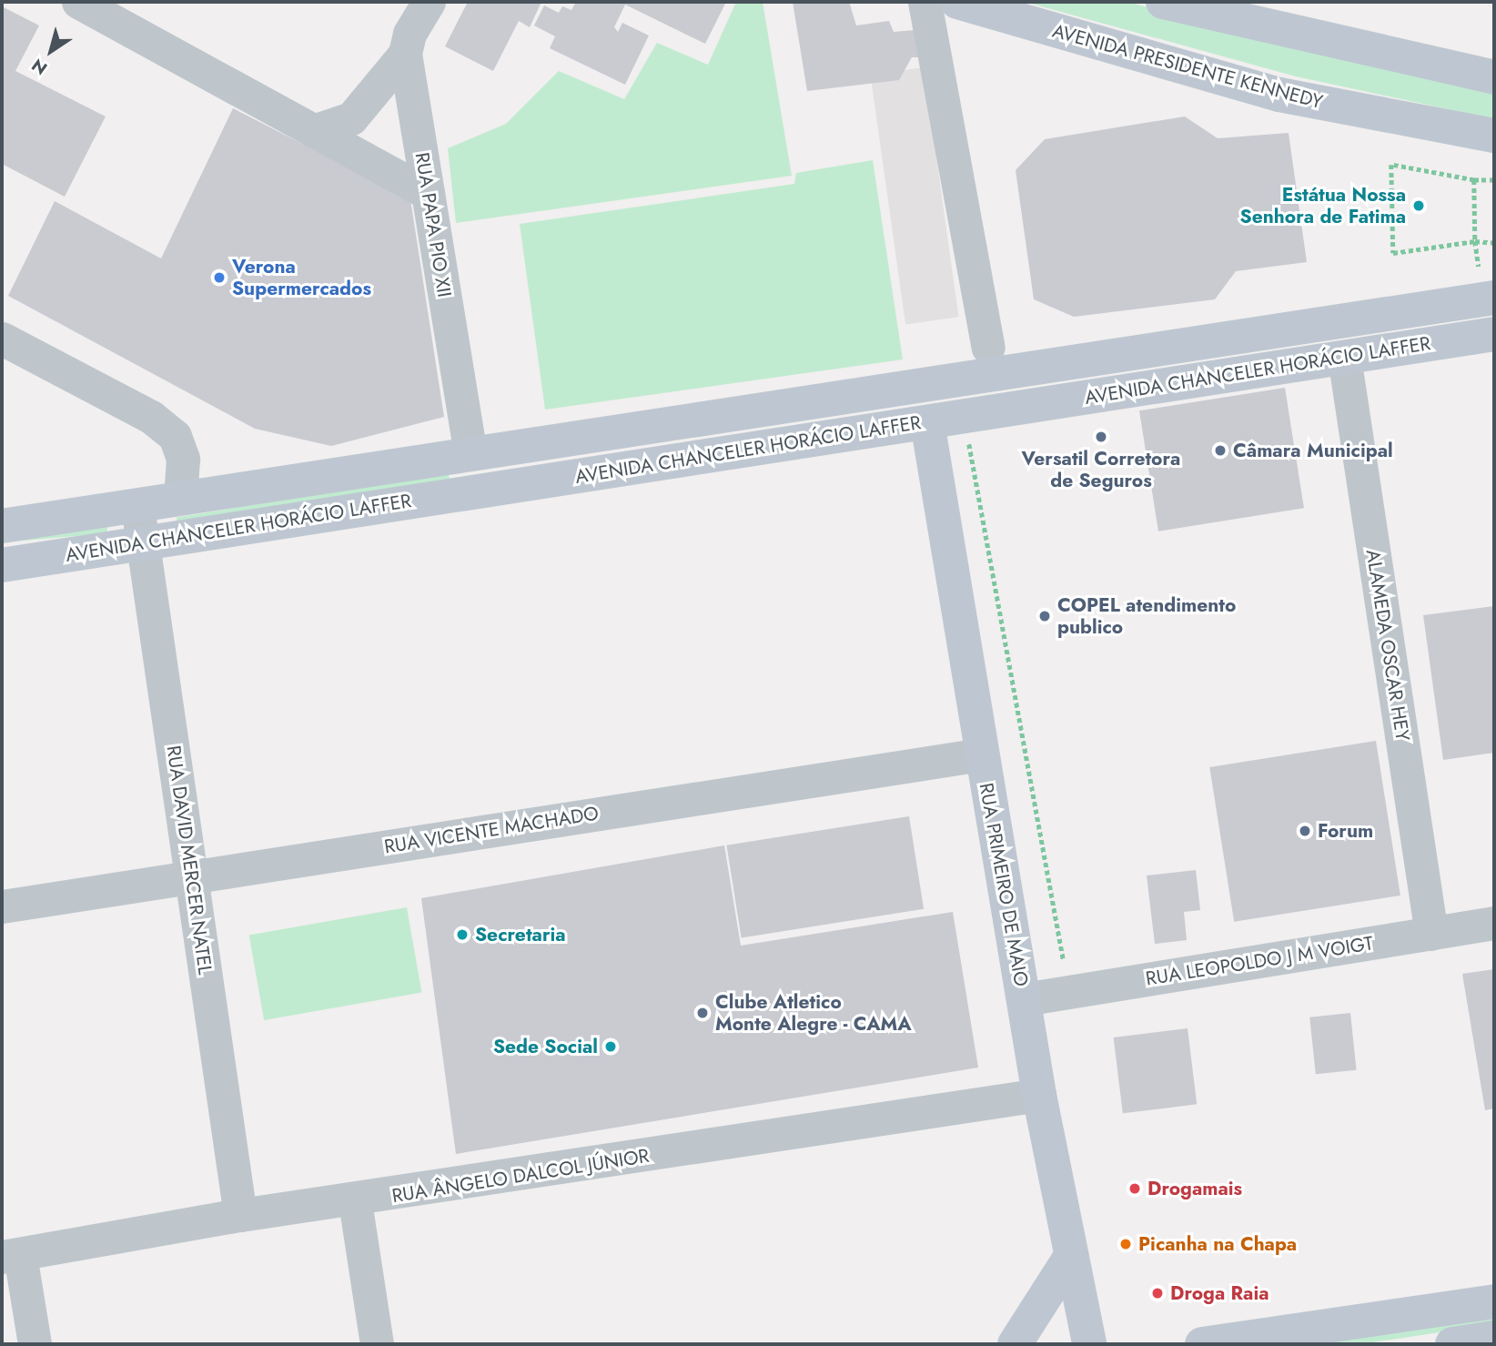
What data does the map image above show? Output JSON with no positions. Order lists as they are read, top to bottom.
{
  "streets": {
    "main road": ["AVENIDA PRESIDENTE KENNEDY", "AVENIDA CHANCELER HORÁCIO LAFFER", "RUA PRIMEIRO DE MAIO"],
    "street": [
      "RUA PAPA PIO XII",
      "ALAMEDA OSCAR HEY",
      "RUA VICENTE MACHADO",
      "RUA DAVID MERCER NATEL",
      "RUA LEOPOLDO J M VOIGT",
      "RUA ÂNGELO DALCOL JÚNIOR"
    ]
  },
  "crossings": [
    ["RUA PAPA PIO XII", "AVENIDA CHANCELER HORÁCIO LAFFER"],
    ["AVENIDA CHANCELER HORÁCIO LAFFER", "ALAMEDA OSCAR HEY"],
    ["AVENIDA CHANCELER HORÁCIO LAFFER", "RUA DAVID MERCER NATEL"],
    ["AVENIDA CHANCELER HORÁCIO LAFFER", "RUA PRIMEIRO DE MAIO"],
    ["ALAMEDA OSCAR HEY", "RUA LEOPOLDO J M VOIGT"],
    ["RUA VICENTE MACHADO", "RUA DAVID MERCER NATEL"],
    ["RUA VICENTE MACHADO", "RUA PRIMEIRO DE MAIO"],
    ["RUA DAVID MERCER NATEL", "RUA ÂNGELO DALCOL JÚNIOR"],
    ["RUA PRIMEIRO DE MAIO", "RUA LEOPOLDO J M VOIGT"],
    ["RUA PRIMEIRO DE MAIO", "RUA ÂNGELO DALCOL JÚNIOR"]
  ],
  "places": [
    "Estátua Nossa Senhora de Fatima",
    "Verona Supermercados",
    "Versatil Corretora de Seguros",
    "Câmara Municipal",
    "COPEL atendimento publico",
    "Forum",
    "Secretaria",
    "Clube Atletico Monte Alegre - CAMA",
    "Sede Social",
    "Drogamais",
    "Picanha na Chapa",
    "Droga Raia"
  ],
  "north": "bottom left"
}
